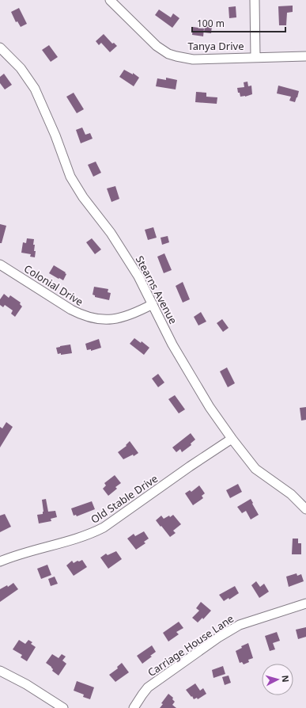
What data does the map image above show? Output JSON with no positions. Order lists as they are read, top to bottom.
{
  "streets": {
    "street": [
      "Tanya Drive",
      "Colonial Drive",
      "Stearns Avenue",
      "Old Stable Drive",
      "Carriage House Lane"
    ]
  },
  "crossings": [
    ["Colonial Drive", "Stearns Avenue"],
    ["Stearns Avenue", "Old Stable Drive"]
  ],
  "scale_bar": "100 m",
  "north": "right"
}
